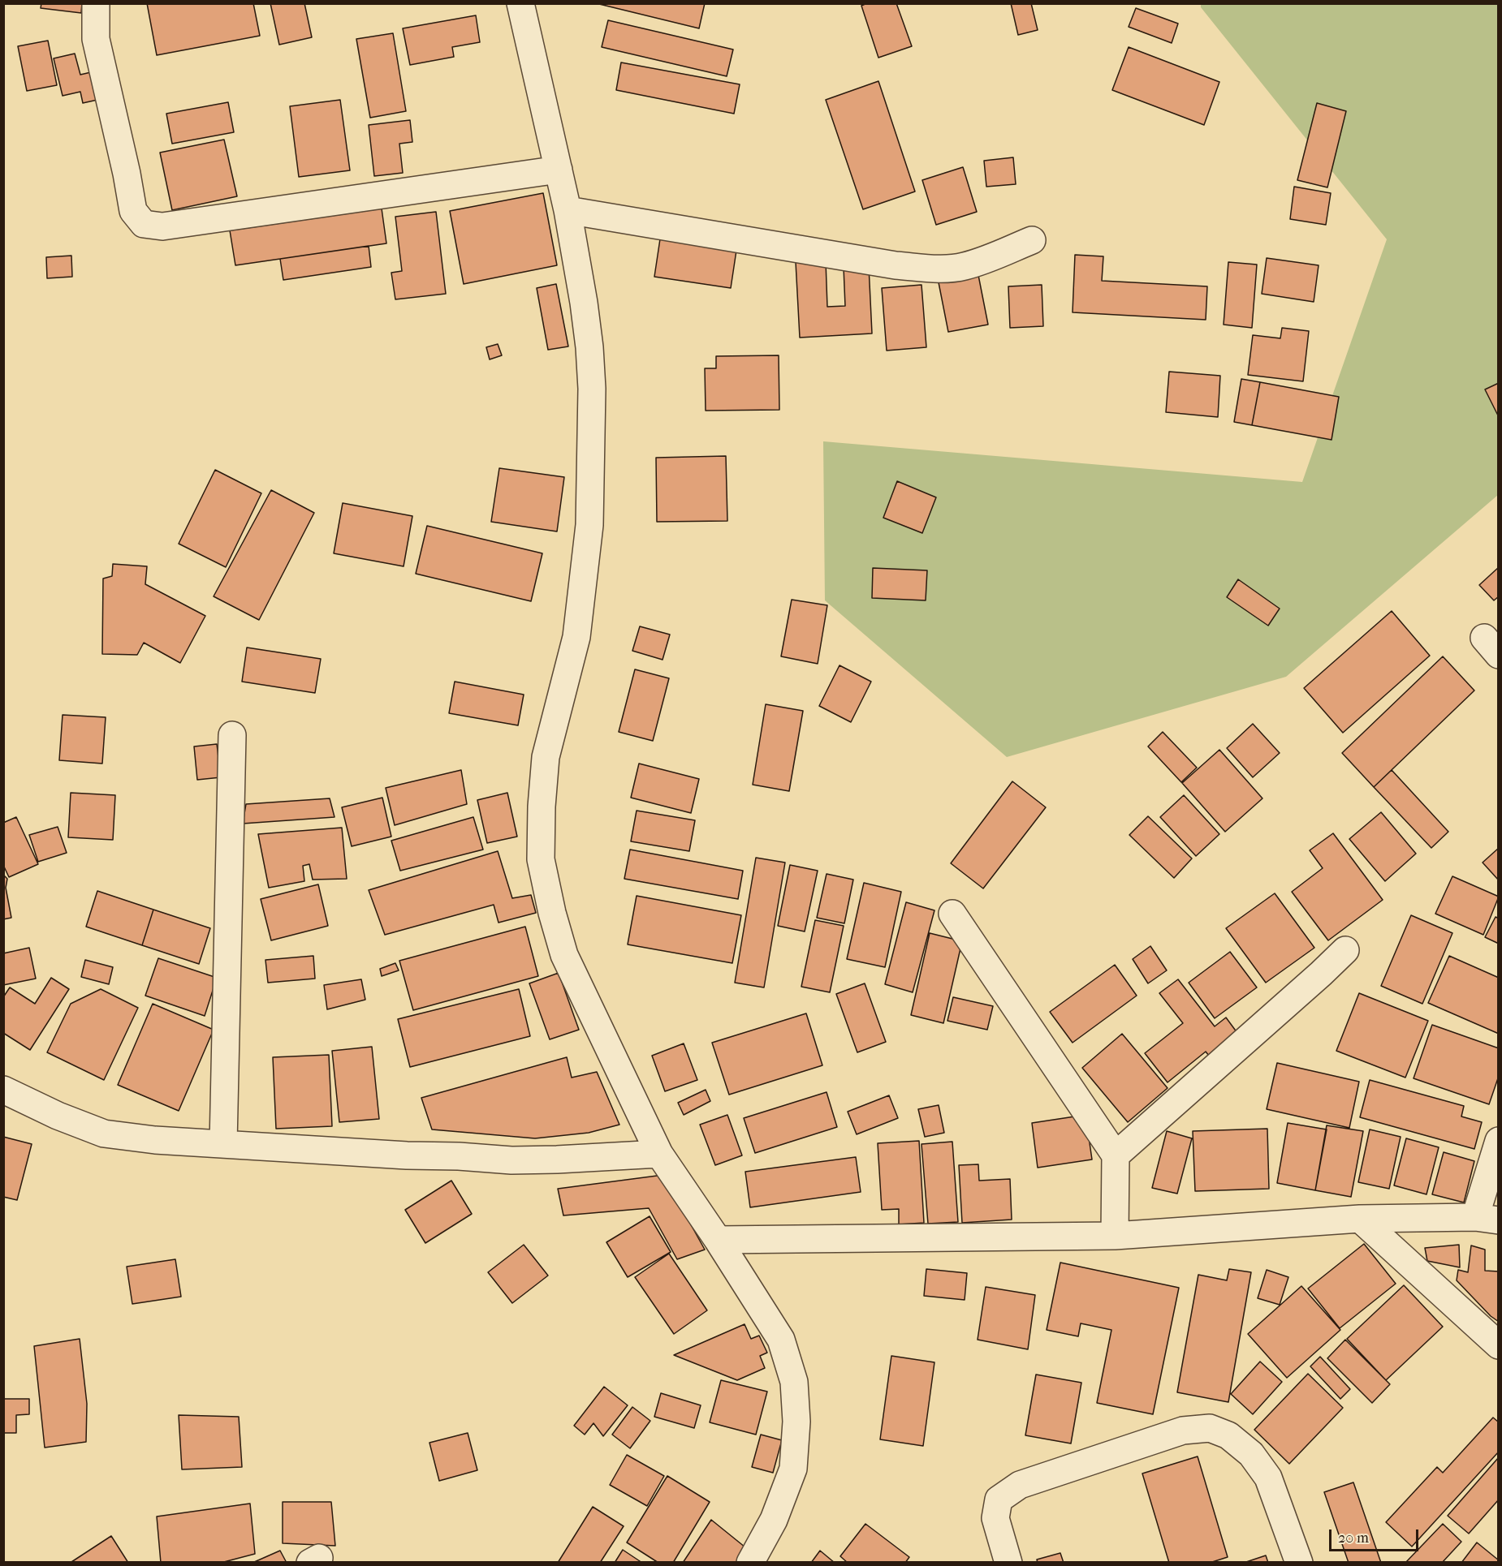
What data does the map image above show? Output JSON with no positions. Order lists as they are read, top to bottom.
{
  "scale_bar": "20 m"
}
